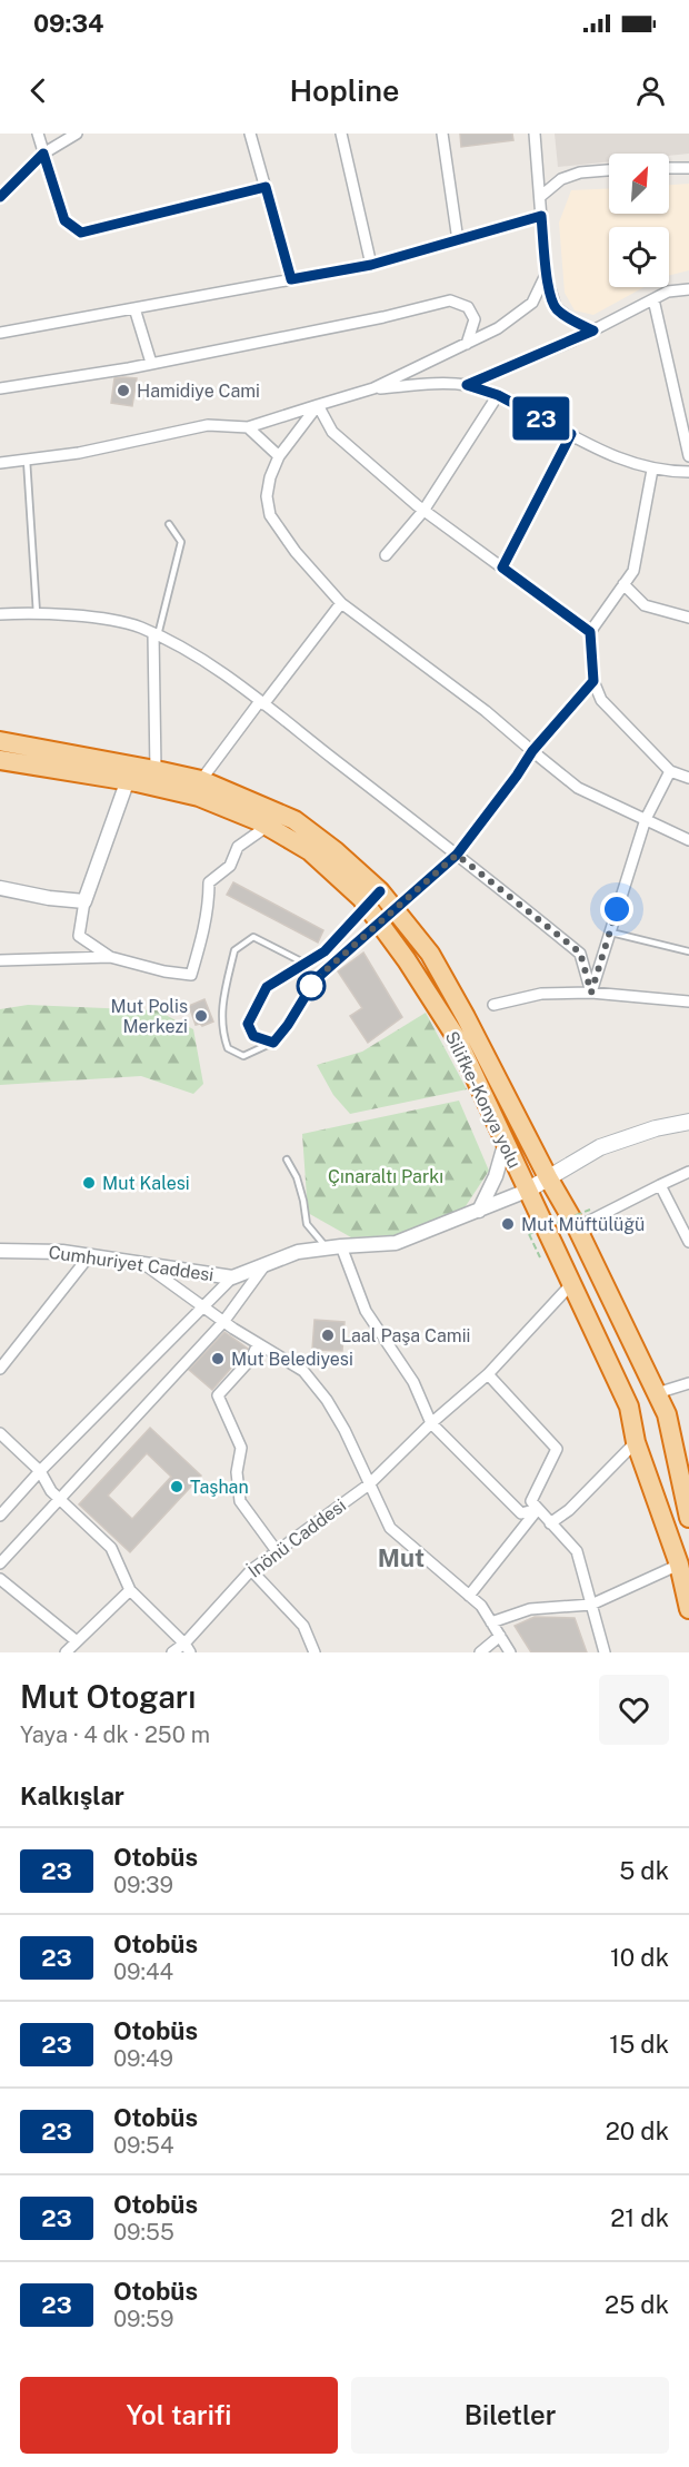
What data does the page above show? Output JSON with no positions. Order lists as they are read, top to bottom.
{
  "streets": {
    "highway": ["Silifke-Konya yolu"],
    "street": ["Cumhuriyet Caddesi", "İnönü Caddesi"]
  },
  "crossings": [
    ["Silifke-Konya yolu", "Cumhuriyet Caddesi"],
    ["Silifke-Konya yolu", "İnönü Caddesi"]
  ],
  "districts": ["Mut"],
  "parks": ["Çınaraltı Parkı"],
  "places": [
    "Hamidiye Cami",
    "Mut Polis Merkezi",
    "Mut Kalesi",
    "Mut Müftülüğü",
    "Laal Paşa Camii",
    "Mut Belediyesi",
    "Taşhan"
  ],
  "lines": ["bus line 23"],
  "north": "top right",
  "page": {
    "status": "09:34",
    "header": "Hopline",
    "on_map": "23",
    "heading": [
      ["Mut Otogarı", "Yaya · 4 dk · 250 m"],
      "Kalkışlar"
    ],
    "list": [
      {
        "mark": "23",
        "name": "Otobüs",
        "note": "09:39",
        "value": "5 dk"
      },
      {
        "mark": "23",
        "name": "Otobüs",
        "note": "09:44",
        "value": "10 dk"
      },
      {
        "mark": "23",
        "name": "Otobüs",
        "note": "09:49",
        "value": "15 dk"
      },
      {
        "mark": "23",
        "name": "Otobüs",
        "note": "09:54",
        "value": "20 dk"
      },
      {
        "mark": "23",
        "name": "Otobüs",
        "note": "09:55",
        "value": "21 dk"
      },
      {
        "mark": "23",
        "name": "Otobüs",
        "note": "09:59",
        "value": "25 dk"
      }
    ],
    "buttons": ["Yol tarifi", "Biletler"]
  }
}
